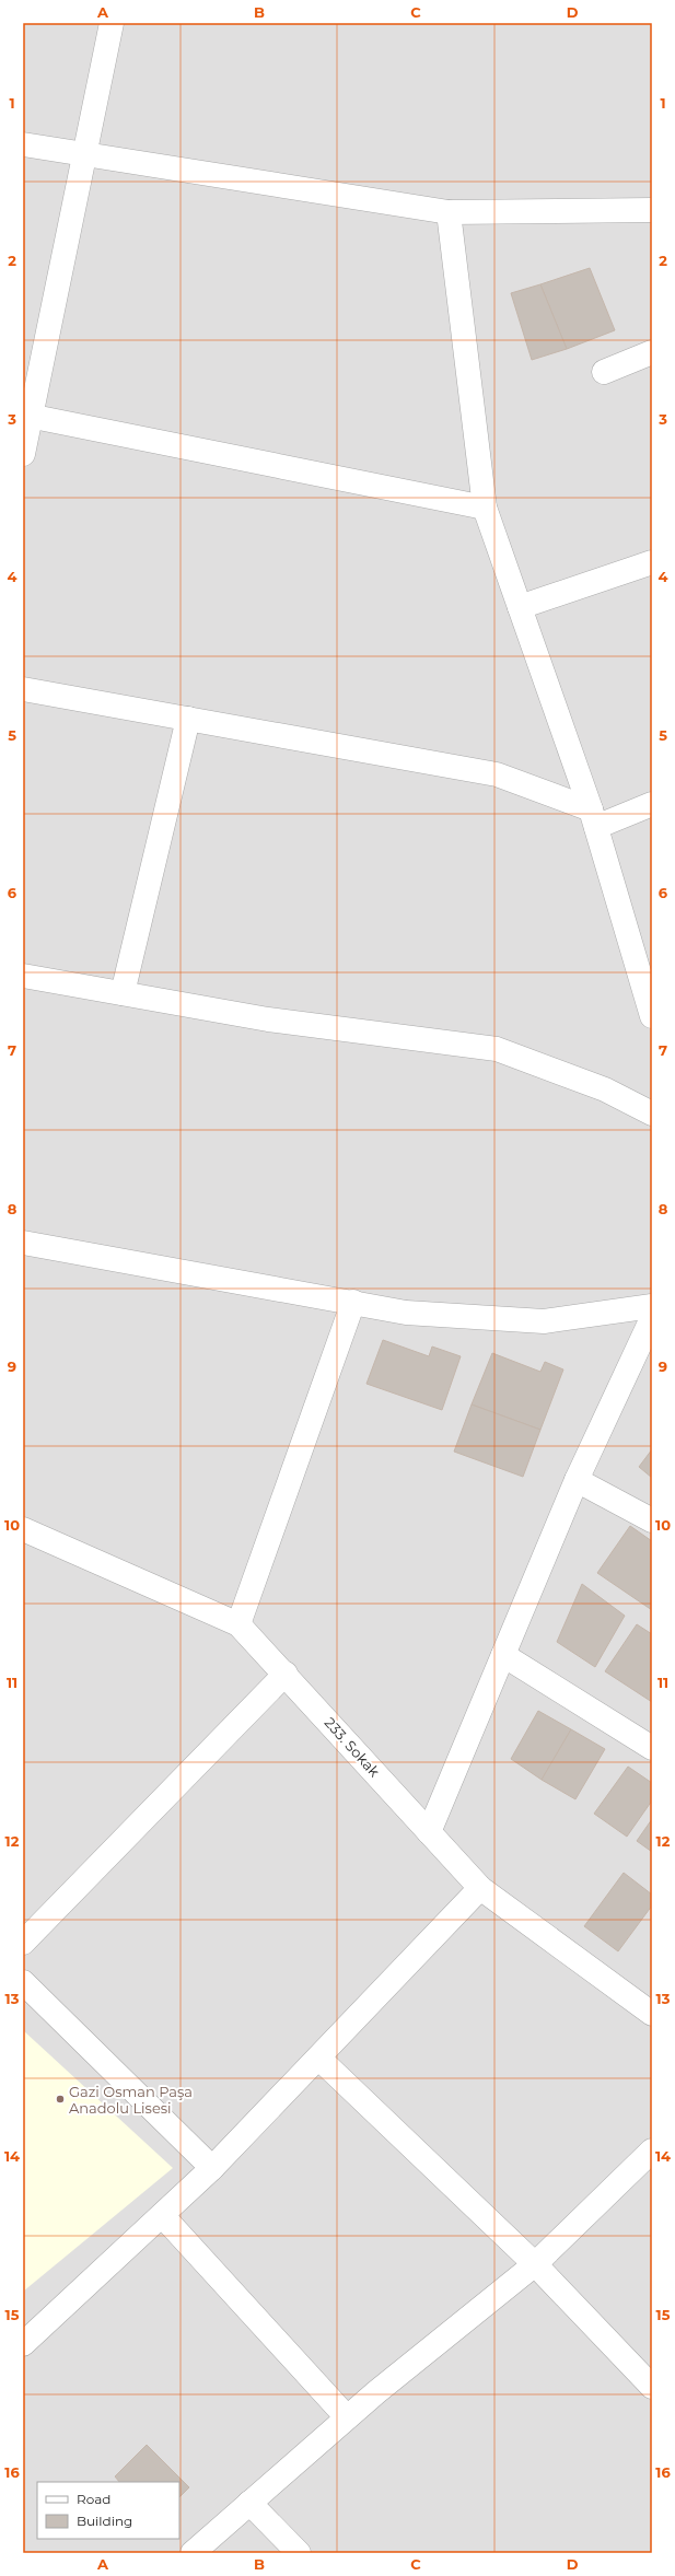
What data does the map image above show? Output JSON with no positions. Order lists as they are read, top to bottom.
{
  "streets": {
    "street": ["233. Sokak"]
  },
  "places": ["Gazi Osman Paşa Anadolu Lisesi"],
  "legend": ["Road", "Building"],
  "grid": {
    "columns": [
      "A",
      "B",
      "C",
      "D"
    ],
    "rows": [
      "1",
      "2",
      "3",
      "4",
      "5",
      "6",
      "7",
      "8",
      "9",
      "10",
      "11",
      "12",
      "13",
      "14",
      "15",
      "16"
    ]
  }
}
